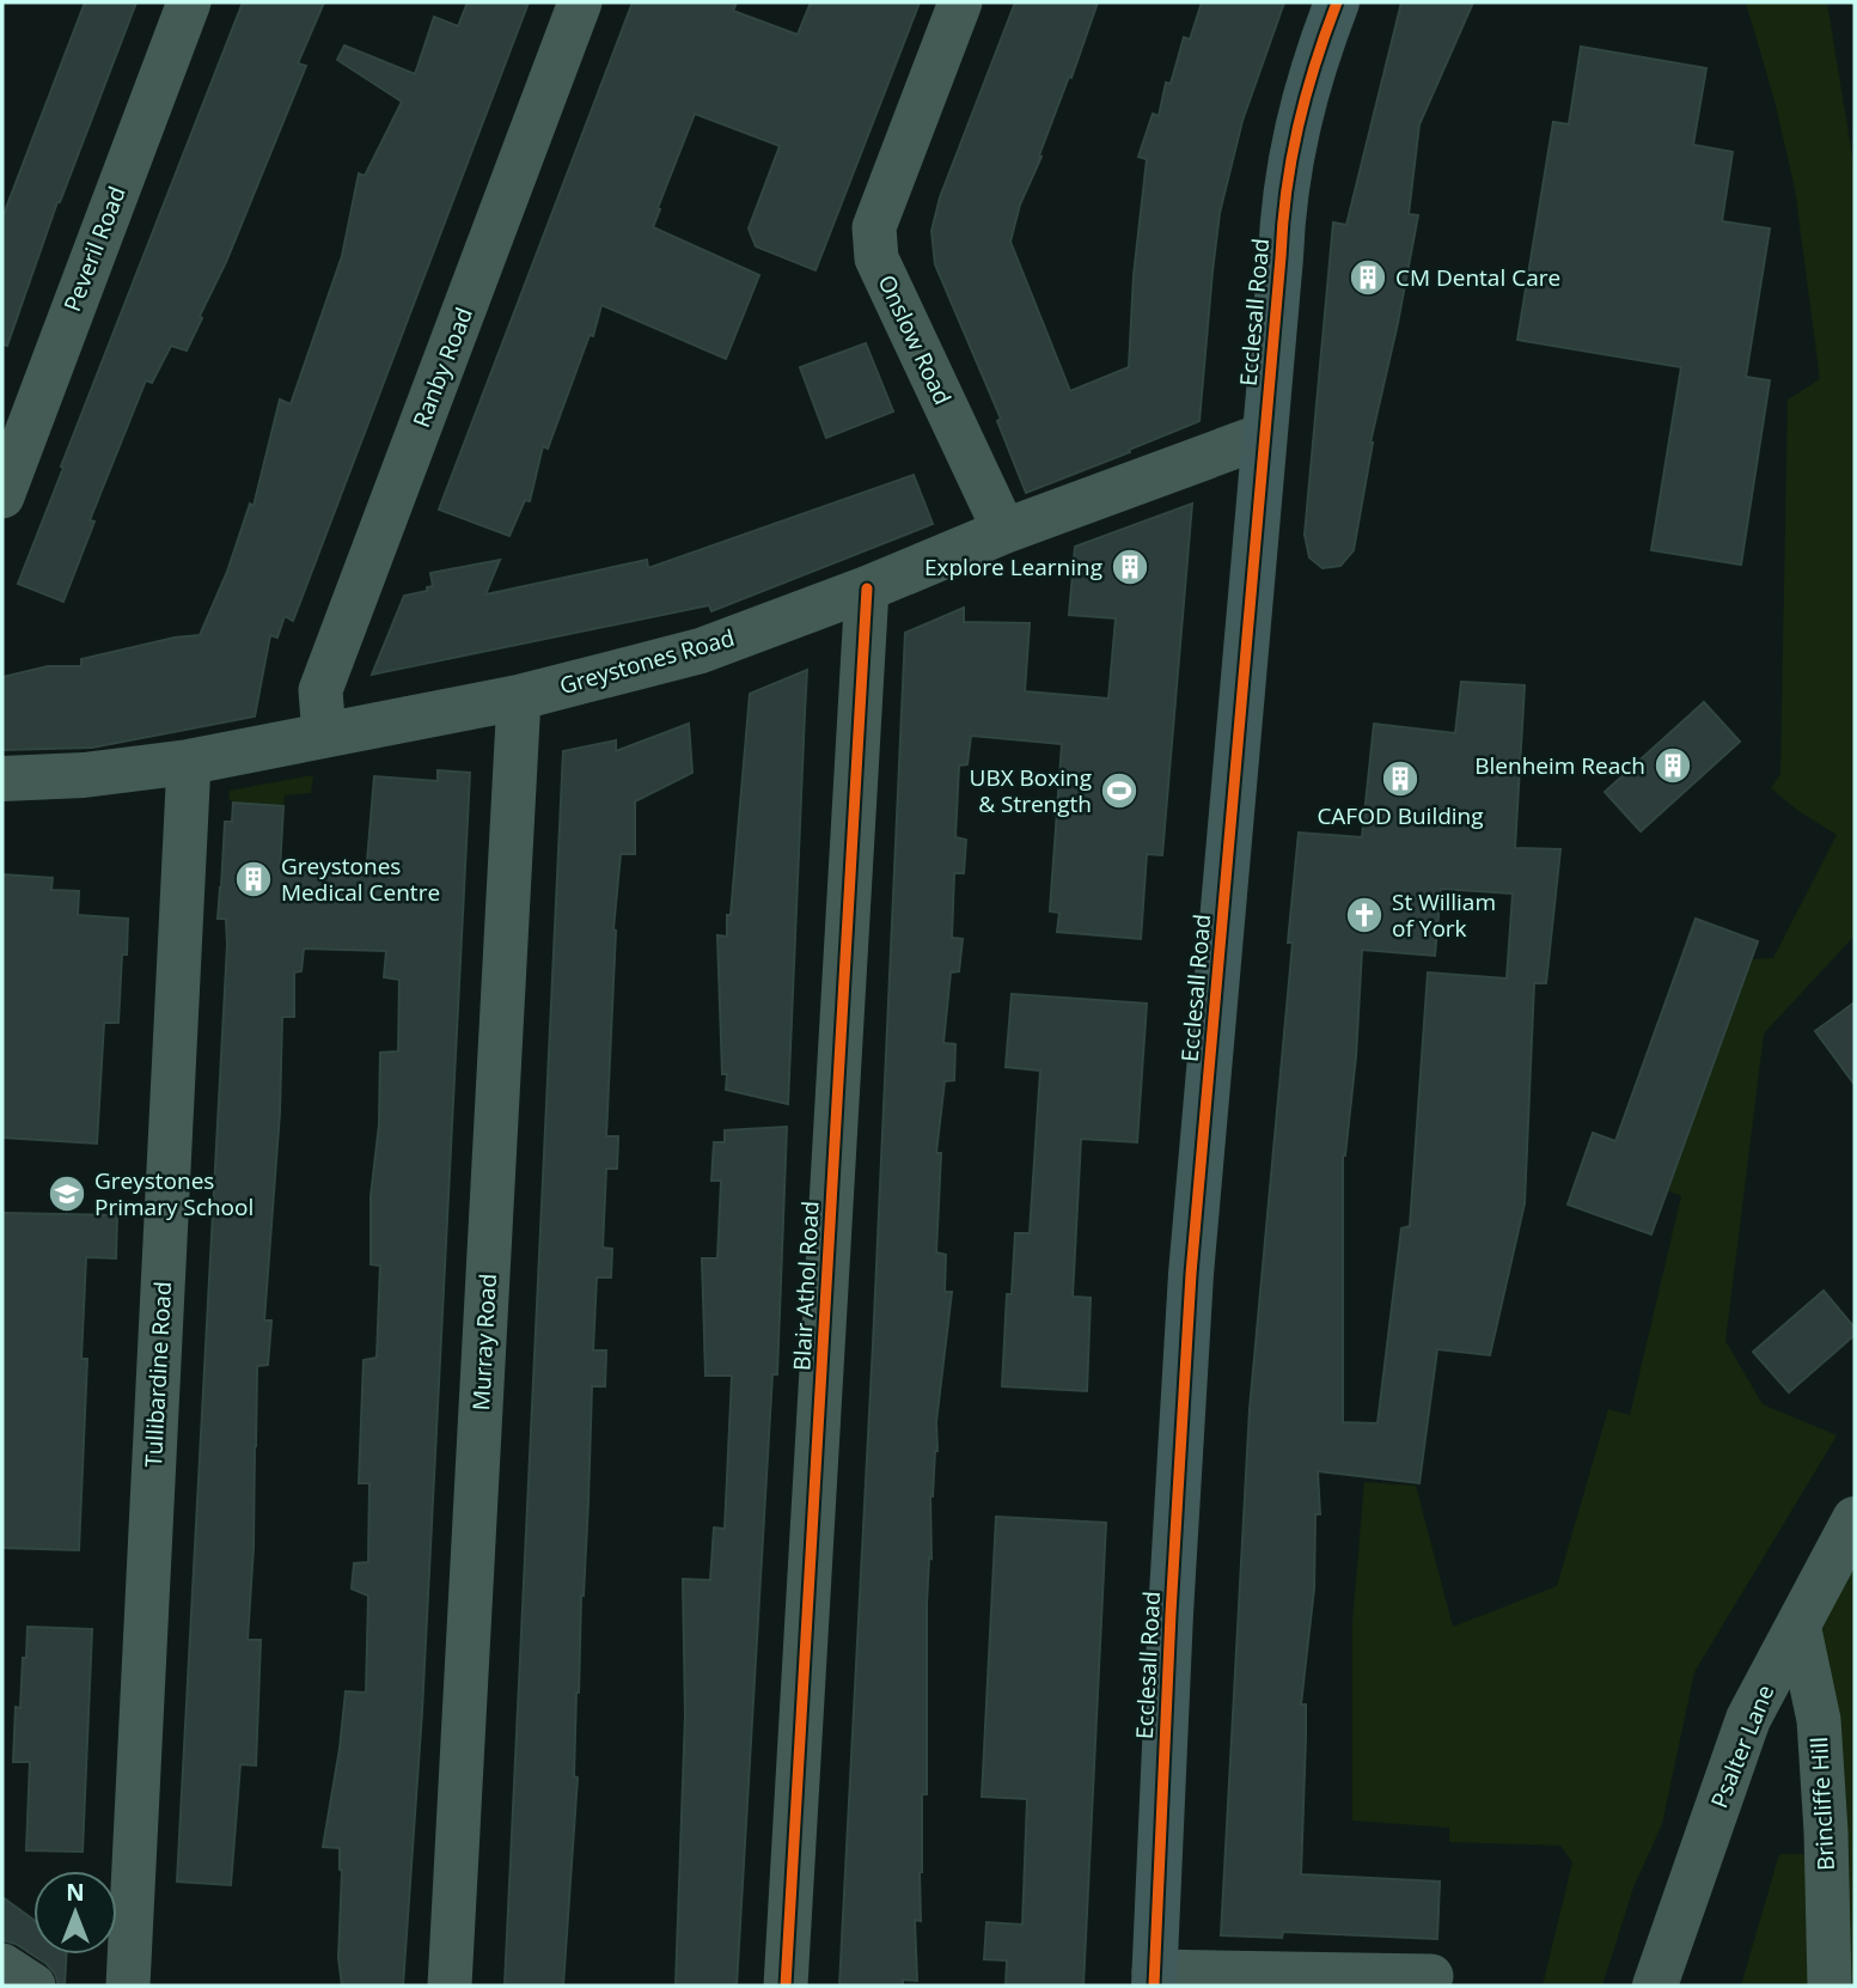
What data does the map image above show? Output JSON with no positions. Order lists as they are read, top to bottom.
{
  "streets": {
    "main road": ["Ecclesall Road"],
    "street": [
      "Peveril Road",
      "Onslow Road",
      "Ranby Road",
      "Greystones Road",
      "Blair Athol Road",
      "Murray Road",
      "Tullibardine Road",
      "Psalter Lane",
      "Brincliffe Hill"
    ]
  },
  "crossings": [
    ["Ecclesall Road", "Greystones Road"],
    ["Onslow Road", "Greystones Road"],
    ["Ranby Road", "Greystones Road"],
    ["Greystones Road", "Blair Athol Road"],
    ["Greystones Road", "Murray Road"],
    ["Greystones Road", "Tullibardine Road"],
    ["Psalter Lane", "Brincliffe Hill"]
  ],
  "places": {
    "building": [
      "CM Dental Care",
      "Explore Learning",
      "Blenheim Reach",
      "CAFOD Building",
      "Greystones Medical Centre"
    ],
    "sports": ["UBX Boxing & Strength"],
    "church": ["St William of York"],
    "school or university": ["Greystones Primary School"]
  },
  "north": "top"
}
